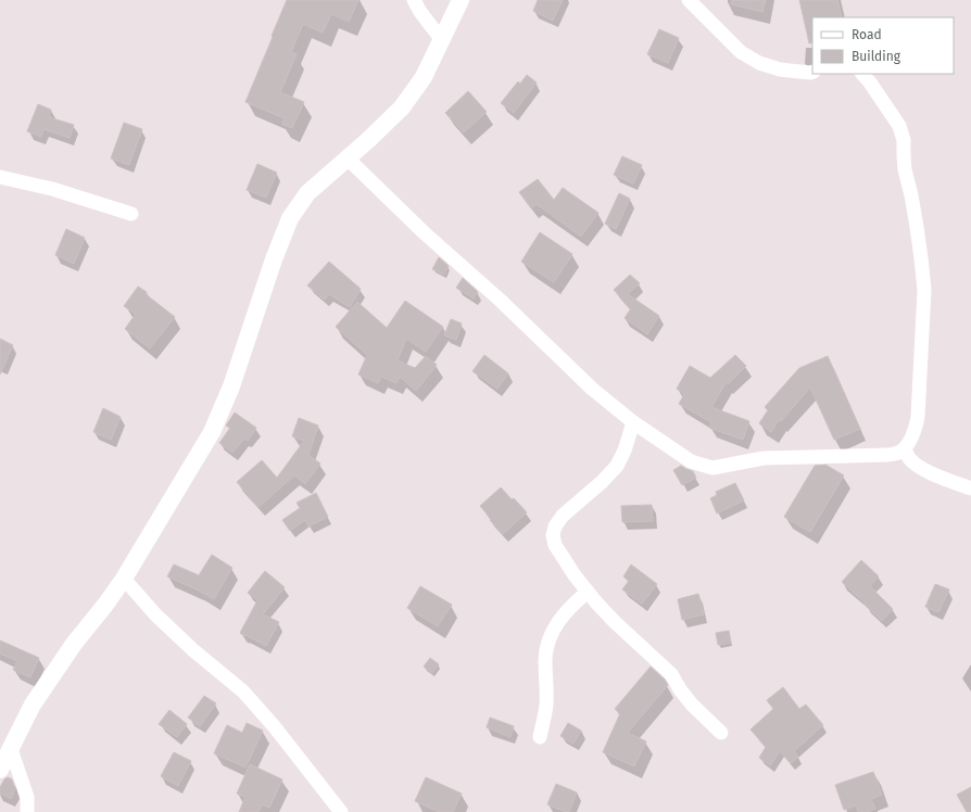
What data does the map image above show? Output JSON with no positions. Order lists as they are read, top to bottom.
{
  "legend": ["Road", "Building"]
}
